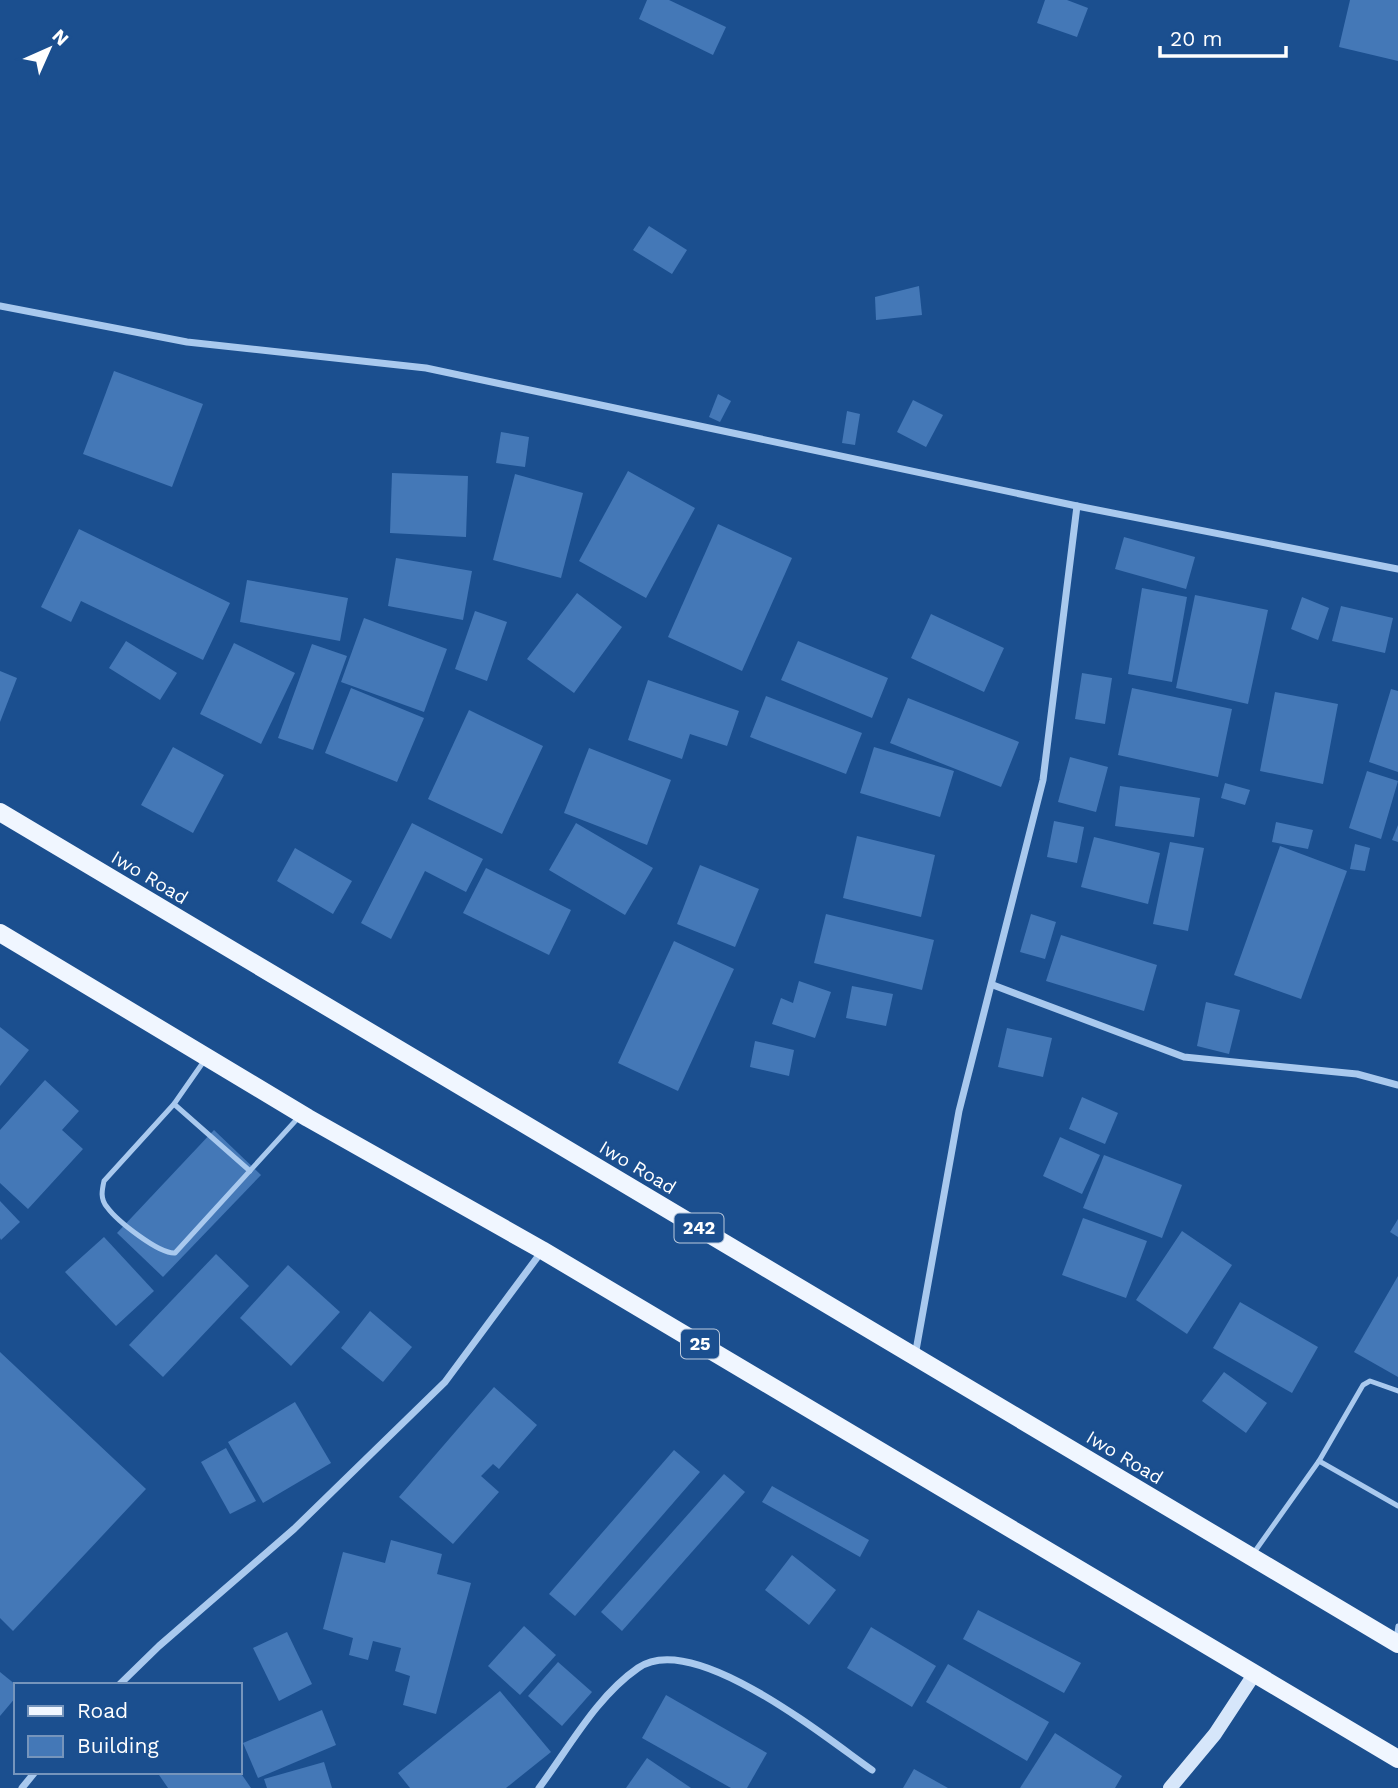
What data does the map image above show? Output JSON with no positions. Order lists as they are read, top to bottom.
{
  "streets": {
    "main road": ["Iwo Road", "242", "25"]
  },
  "legend": ["Road", "Building"],
  "scale_bar": "20 m",
  "north": "top right"
}
